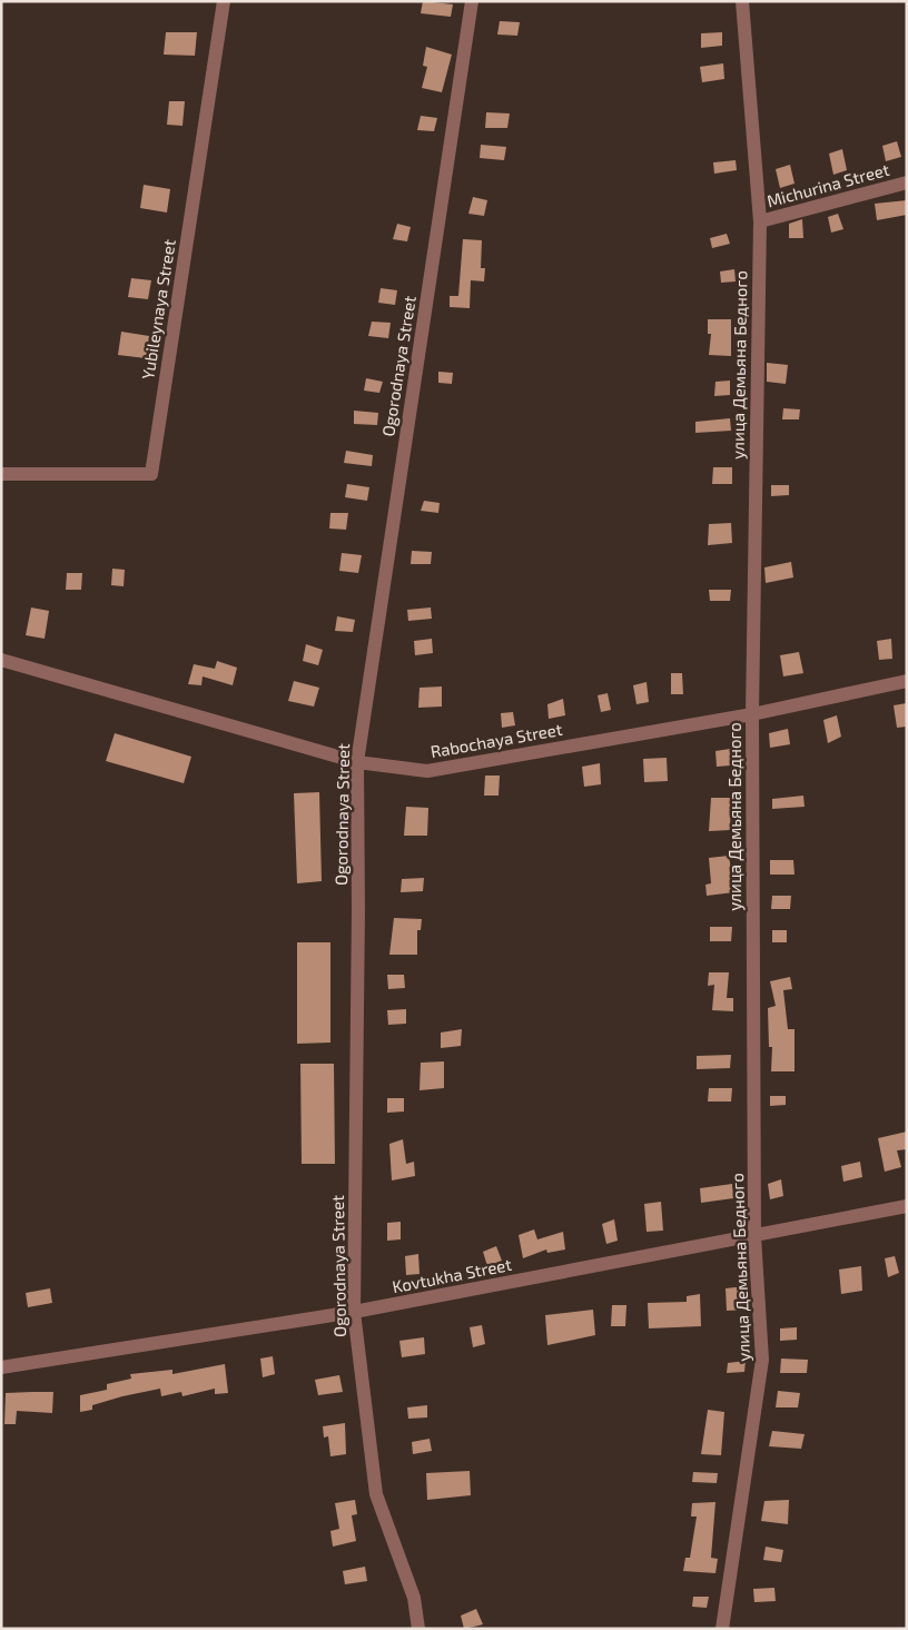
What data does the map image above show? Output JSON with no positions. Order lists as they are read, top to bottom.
{
  "streets": {
    "street": [
      "Michurina Street",
      "Yubileynaya Street",
      "улица Демьяна Бедного",
      "Ogorodnaya Street",
      "Rabochaya Street",
      "Kovtukha Street"
    ]
  },
  "crossings": [
    ["Michurina Street", "улица Демьяна Бедного"],
    ["улица Демьяна Бедного", "Rabochaya Street"],
    ["улица Демьяна Бедного", "Kovtukha Street"],
    ["Ogorodnaya Street", "Rabochaya Street"],
    ["Ogorodnaya Street", "Kovtukha Street"]
  ]
}
